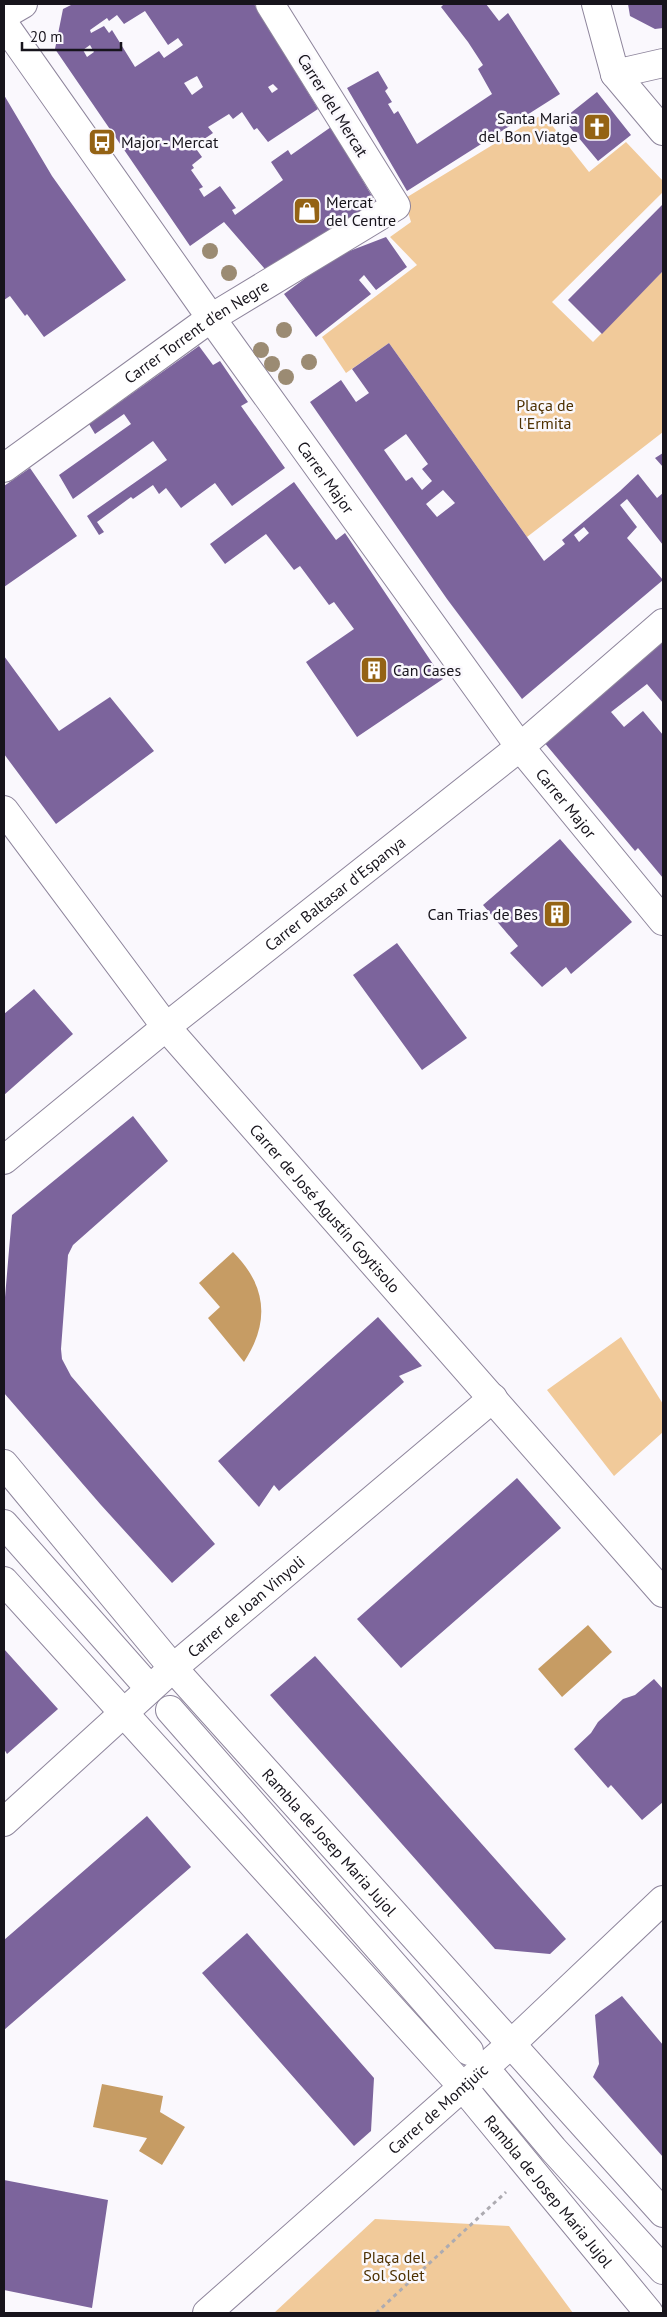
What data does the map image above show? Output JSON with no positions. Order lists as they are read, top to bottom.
{
  "streets": {
    "street": [
      "Carrer del Mercat",
      "Carrer Torrent d'en Negre",
      "Carrer Major",
      "Carrer Baltasar d'Espanya",
      "Carrer de José Agustín Goytisolo",
      "Carrer de Joan Vinyoli",
      "Rambla de Josep Maria Jujol",
      "Carrer de Montjuïc"
    ]
  },
  "crossings": [
    ["Carrer del Mercat", "Carrer Torrent d'en Negre"],
    ["Carrer Torrent d'en Negre", "Carrer Major"],
    ["Carrer Major", "Carrer Baltasar d'Espanya"],
    ["Carrer Baltasar d'Espanya", "Carrer de José Agustín Goytisolo"],
    ["Carrer de José Agustín Goytisolo", "Carrer de Joan Vinyoli"],
    ["Carrer de Joan Vinyoli", "Rambla de Josep Maria Jujol"],
    ["Rambla de Josep Maria Jujol", "Carrer de Montjuïc"]
  ],
  "parks": ["Plaça de l'Ermita", "Plaça del Sol Solet"],
  "places": {
    "church": ["Santa Maria del Bon Viatge"],
    "bus stop": ["Major - Mercat"],
    "shop": ["Mercat del Centre"],
    "building": ["Can Cases", "Can Trias de Bes"]
  },
  "scale_bar": "20 m"
}
